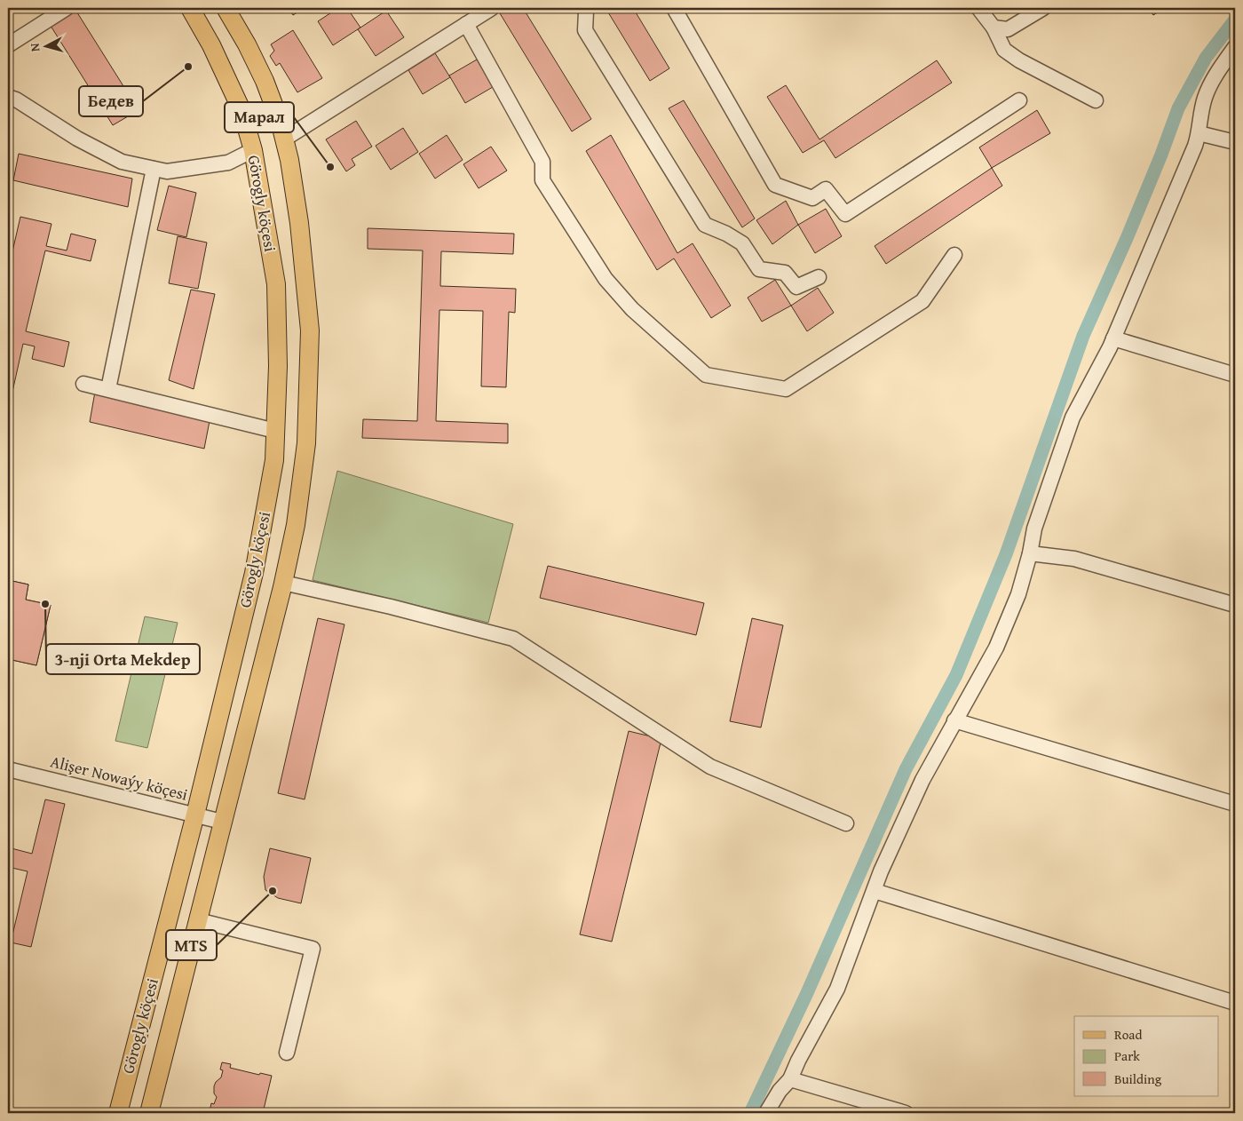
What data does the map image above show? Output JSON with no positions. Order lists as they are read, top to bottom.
{
  "streets": {
    "main road": ["Görogly köçesi"],
    "street": ["Alişer Nowaýy köçesi"]
  },
  "crossings": [
    ["Görogly köçesi", "Alişer Nowaýy köçesi"]
  ],
  "places": [
    "Бедев",
    "Марал",
    "3-nji Orta Mekdep",
    "MTS"
  ],
  "legend": ["Road", "Park", "Building"],
  "north": "left"
}
